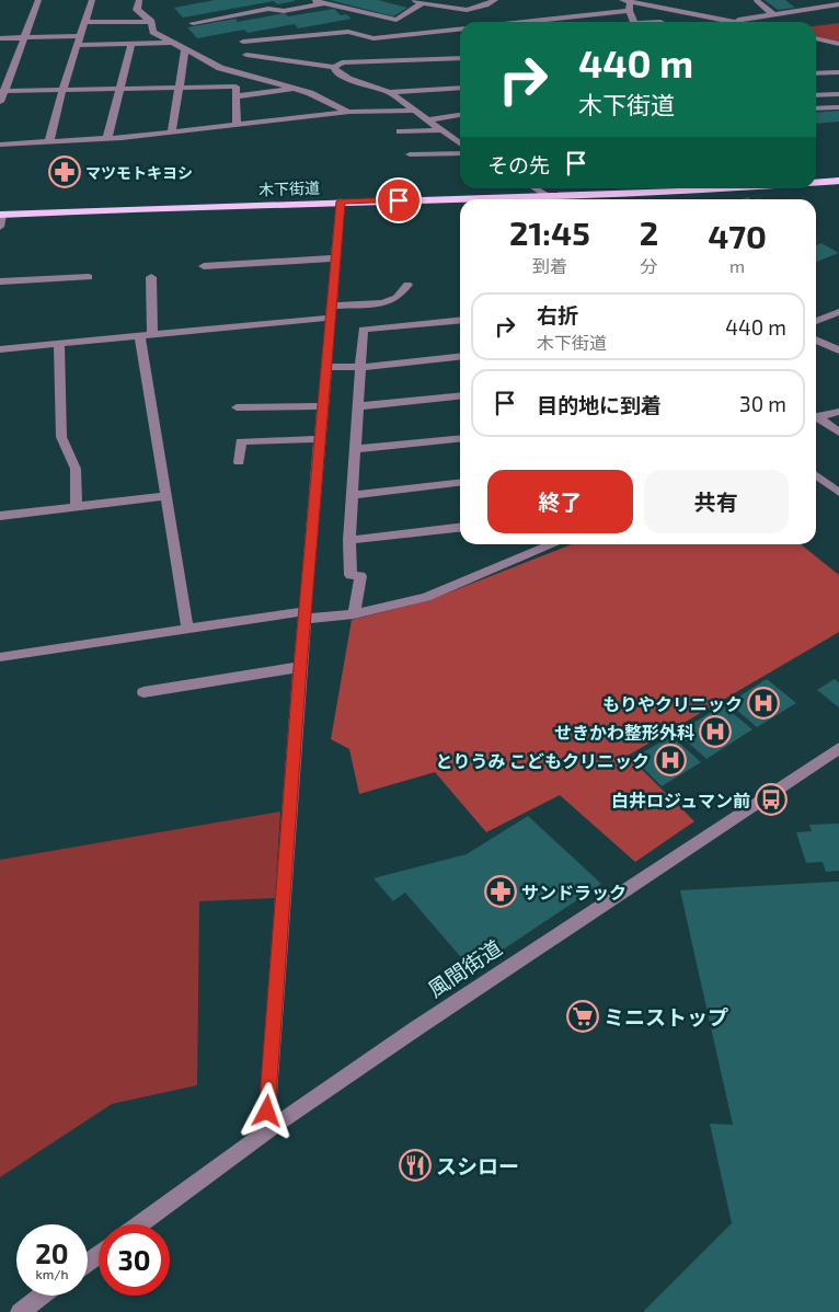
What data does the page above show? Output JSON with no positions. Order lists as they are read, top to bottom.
{
  "streets": {
    "main road": ["木下街道"],
    "street": ["風間街道"]
  },
  "places": {
    "pharmacy": ["マツモトキヨシ", "サンドラック"],
    "hospital": ["もりやクリニック", "せきかわ整形外科", "とりうみ こどもクリニック"],
    "bus stop": ["白井ロジュマン前"],
    "supermarket": ["ミニストップ"],
    "restaurant": ["スシロー"]
  },
  "page": {
    "turn": ["440 m", "木下街道"],
    "then": "その先",
    "eta": [
      "21:45",
      "到着",
      "2",
      "分",
      "470",
      "m"
    ],
    "list": [
      {
        "name": "右折",
        "note": "木下街道",
        "value": "440 m"
      },
      {
        "name": "目的地に到着",
        "value": "30 m"
      }
    ],
    "buttons": ["終了", "共有"],
    "speed": "20 km/h",
    "limit": "30"
  }
}
